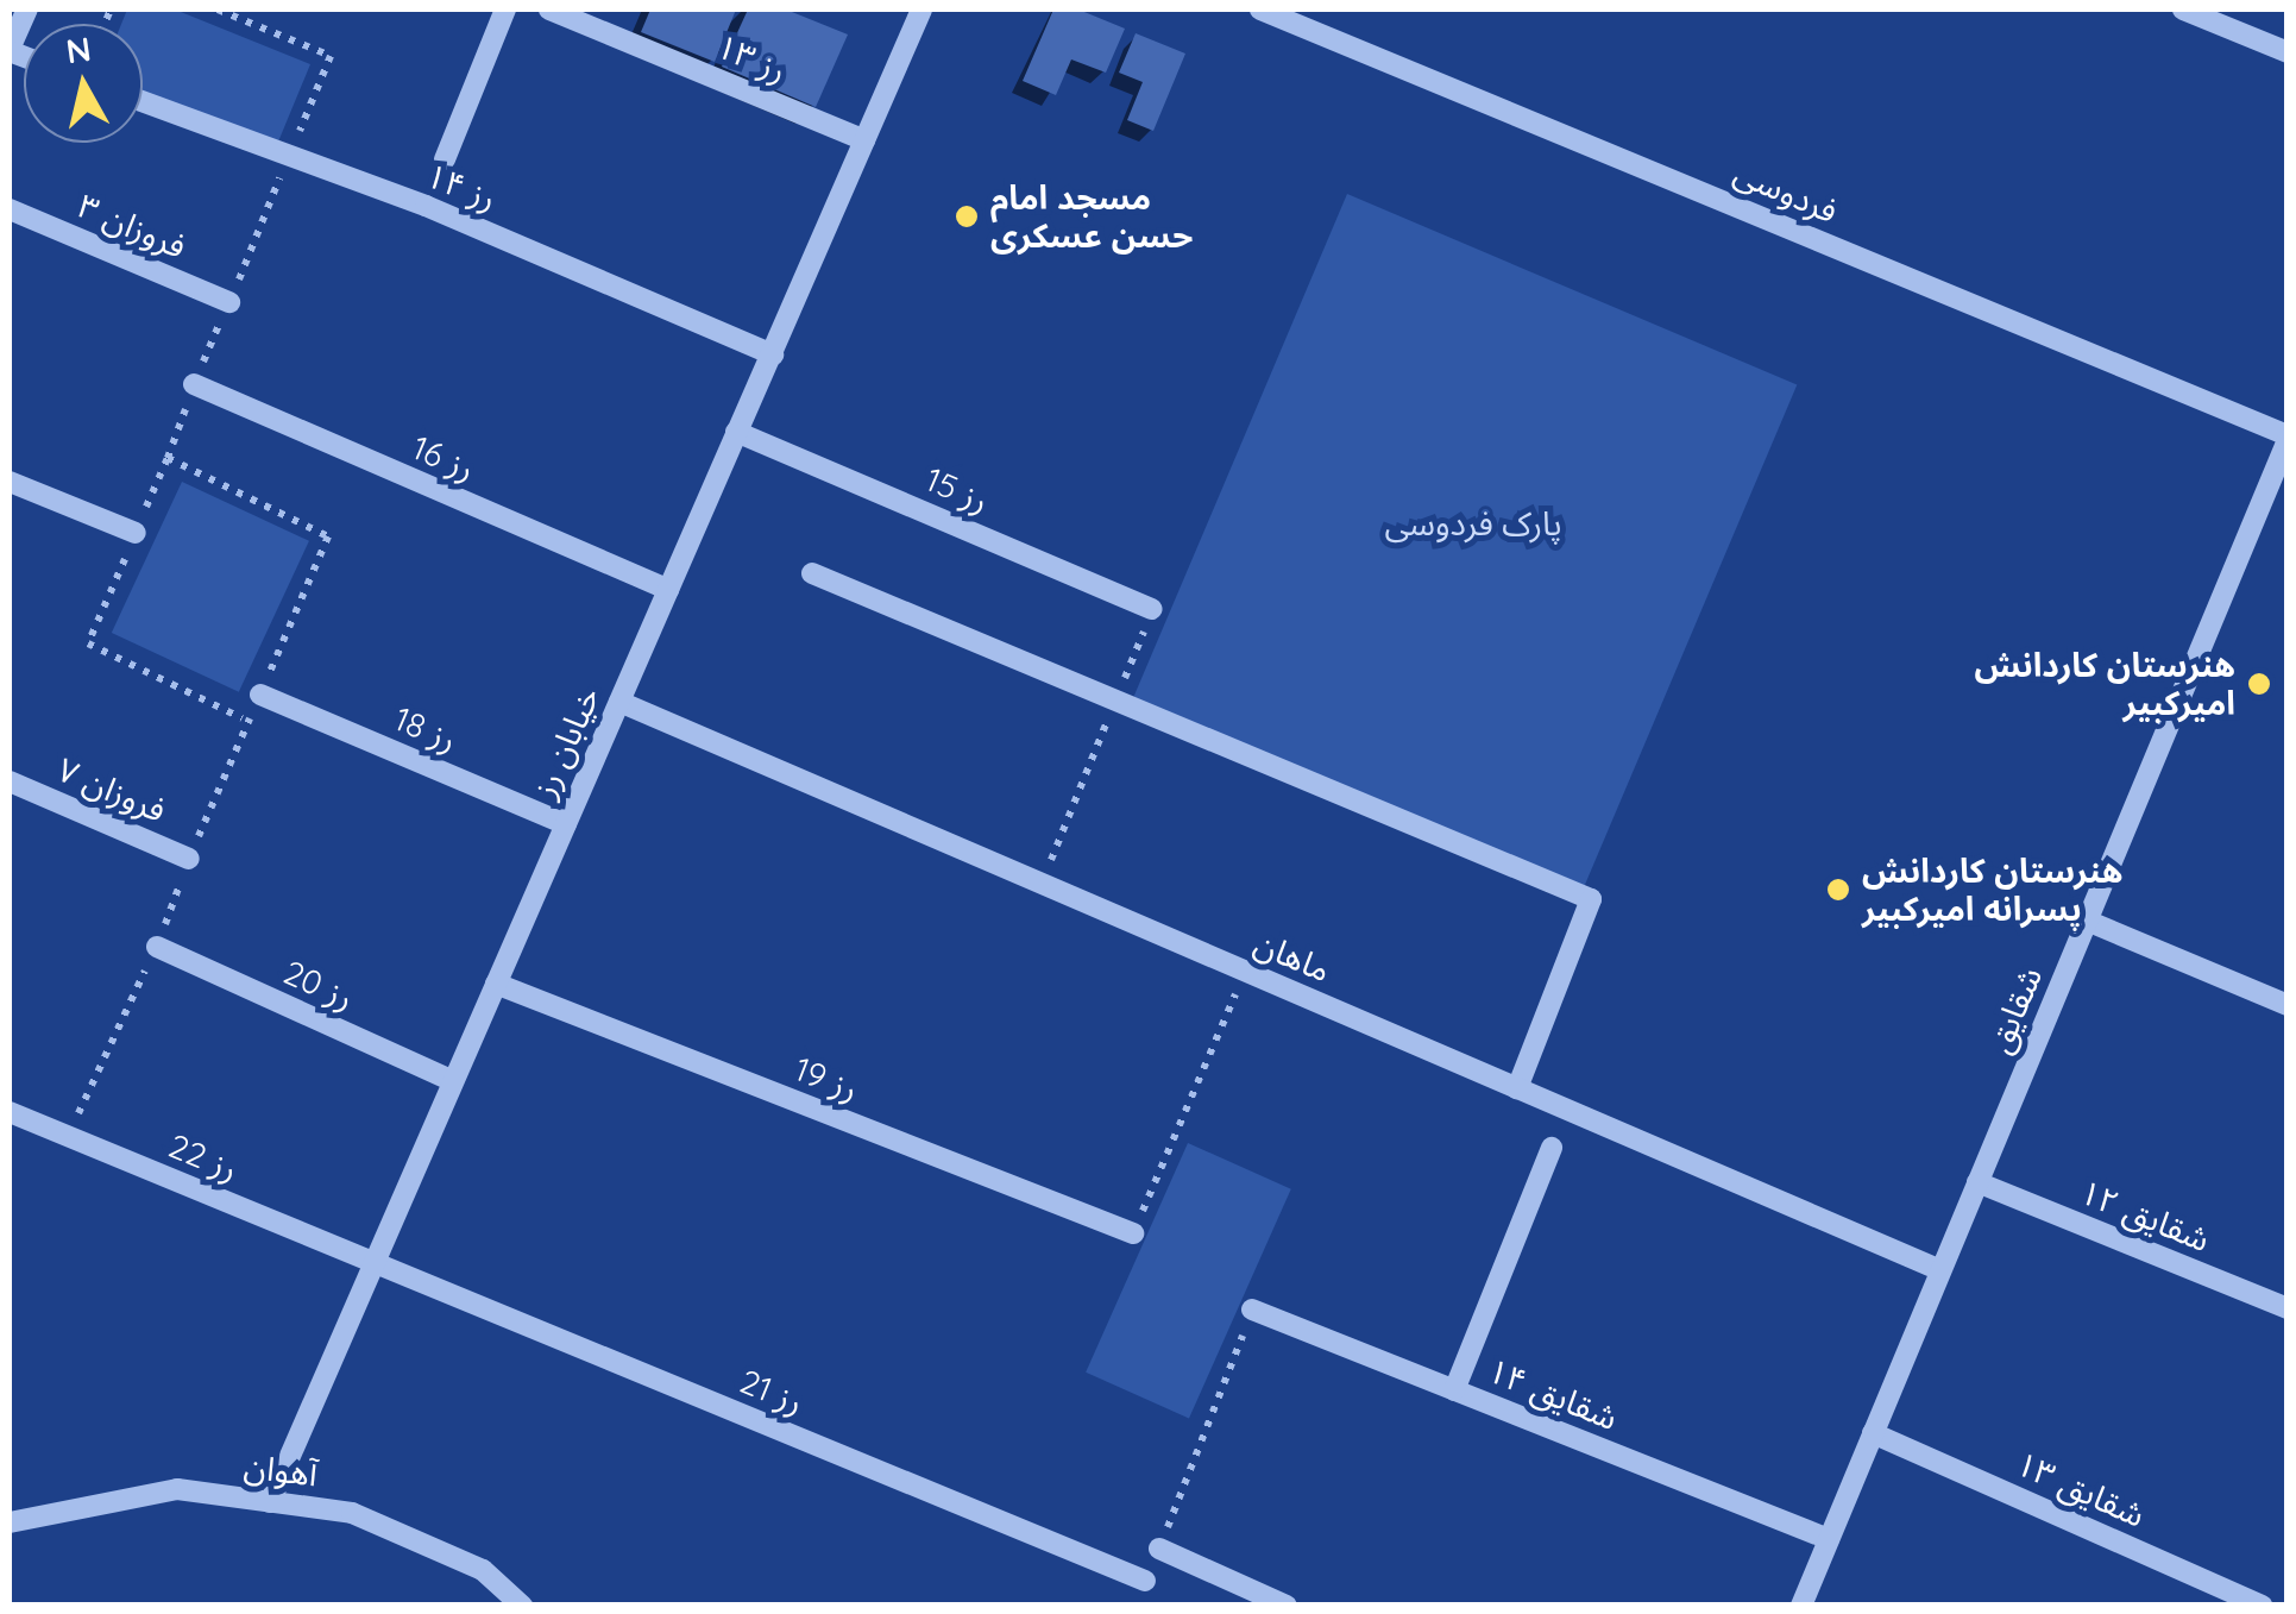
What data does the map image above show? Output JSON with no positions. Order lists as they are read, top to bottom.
{
  "streets": {
    "street": [
      "رز ۱۳",
      "رز ۱۴",
      "فردوسی",
      "فروزان ۳",
      "رز 16",
      "رز 15",
      "رز 18",
      "خیابان رز",
      "فروزان ۷",
      "ماهان",
      "رز 20",
      "شقایق",
      "رز 19",
      "رز 22",
      "شقایق ۱۲",
      "رز 21",
      "شقایق ۱۴",
      "آهوان",
      "شقایق ۱۳"
    ]
  },
  "crossings": [
    ["رز ۱۳", "خیابان رز"],
    ["رز ۱۴", "خیابان رز"],
    ["فردوسی", "شقایق"],
    ["رز 16", "خیابان رز"],
    ["رز 15", "خیابان رز"],
    ["رز 18", "خیابان رز"],
    ["خیابان رز", "ماهان"],
    ["خیابان رز", "رز 20"],
    ["خیابان رز", "رز 19"],
    ["خیابان رز", "رز 22"],
    ["خیابان رز", "رز 21"],
    ["خیابان رز", "آهوان"],
    ["ماهان", "شقایق"],
    ["شقایق", "شقایق ۱۲"],
    ["شقایق", "شقایق ۱۴"],
    ["شقایق", "شقایق ۱۳"],
    ["رز 22", "رز 21"]
  ],
  "parks": ["پارک فردوسی"],
  "places": ["مسجد امام حسن عسکری", "هنرستان کاردانش امیرکبیر", "هنرستان کاردانش پسرانه امیرکبیر"],
  "north": "top"
}
